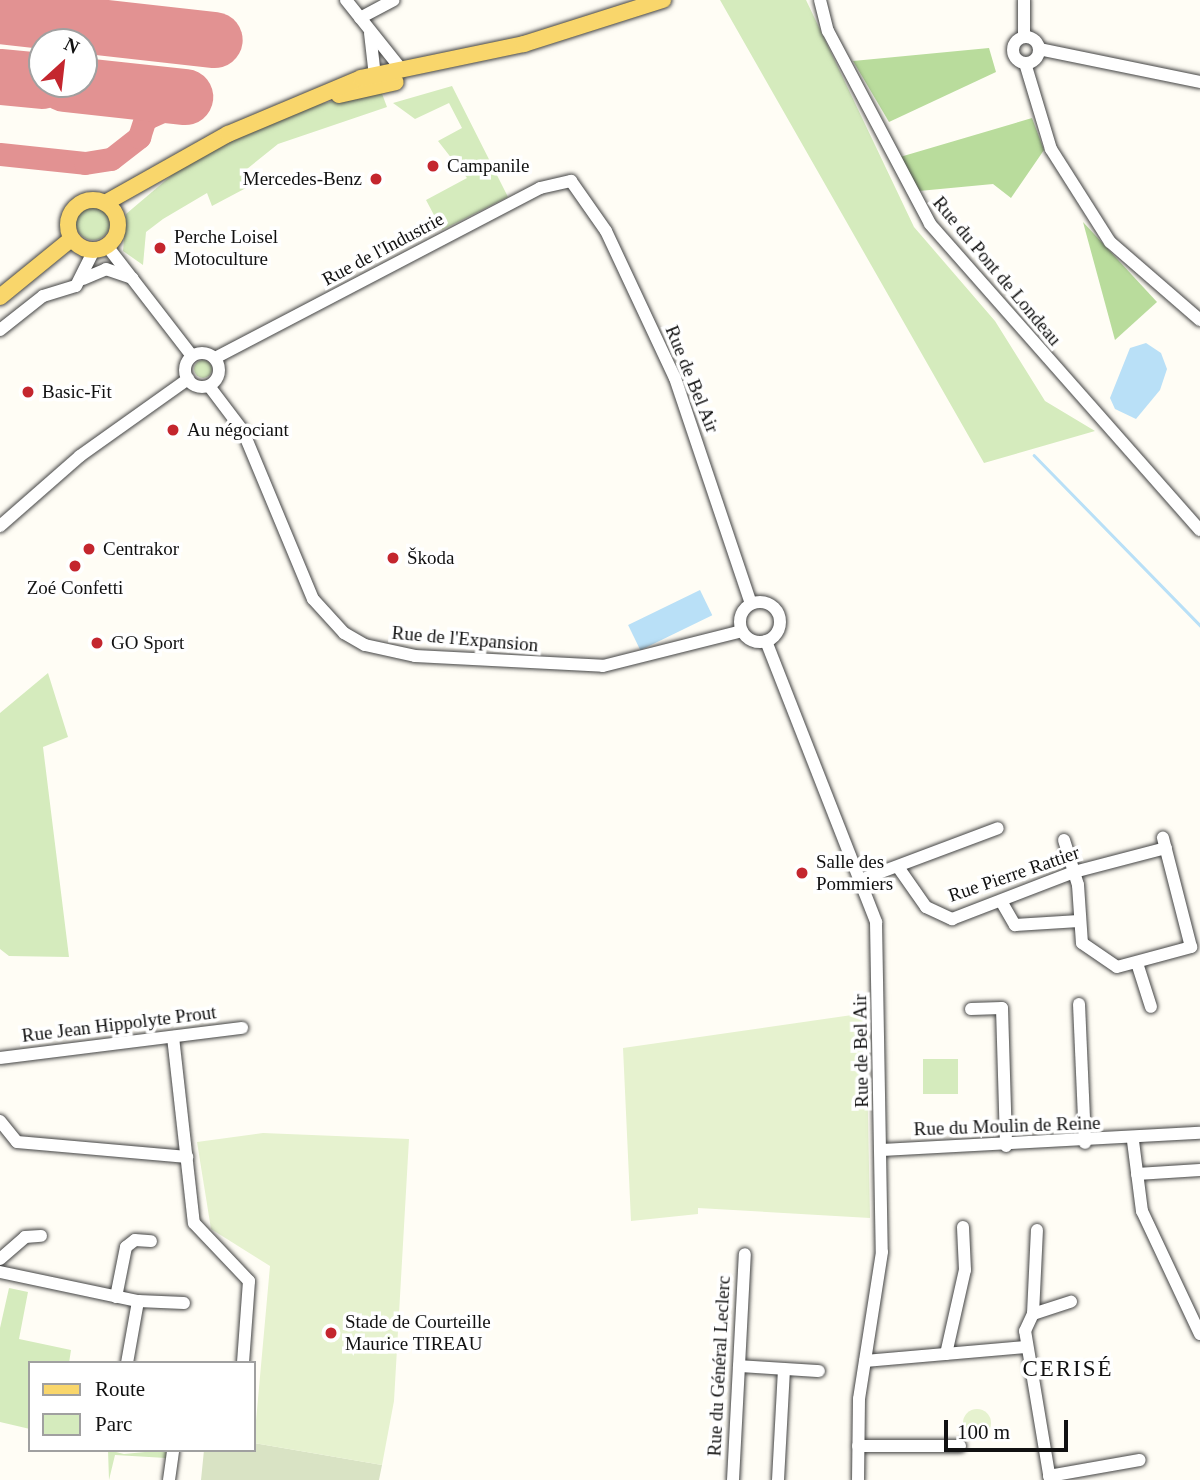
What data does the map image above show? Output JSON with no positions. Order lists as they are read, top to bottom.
{
  "streets": {
    "street": [
      "Rue de l'Industrie",
      "Rue du Pont de Londeau",
      "Rue de Bel Air",
      "Rue de l'Expansion",
      "Rue Pierre Rattier",
      "Rue Jean Hippolyte Prout",
      "Rue du Moulin de Reine",
      "Rue du Général Leclerc"
    ]
  },
  "crossings": [
    ["Rue de l'Industrie", "Rue de Bel Air"],
    ["Rue de Bel Air", "Rue de l'Expansion"],
    ["Rue de Bel Air", "Rue du Moulin de Reine"]
  ],
  "districts": ["CERISÉ"],
  "places": [
    "Campanile",
    "Mercedes-Benz",
    "Perche Loisel Motoculture",
    "Basic-Fit",
    "Au négociant",
    "Centrakor",
    "Škoda",
    "Zoé Confetti",
    "GO Sport",
    "Salle des Pommiers",
    "Stade de Courteille Maurice TIREAU"
  ],
  "legend": ["Route", "Parc"],
  "scale_bar": "100 m",
  "north": "top right"
}
